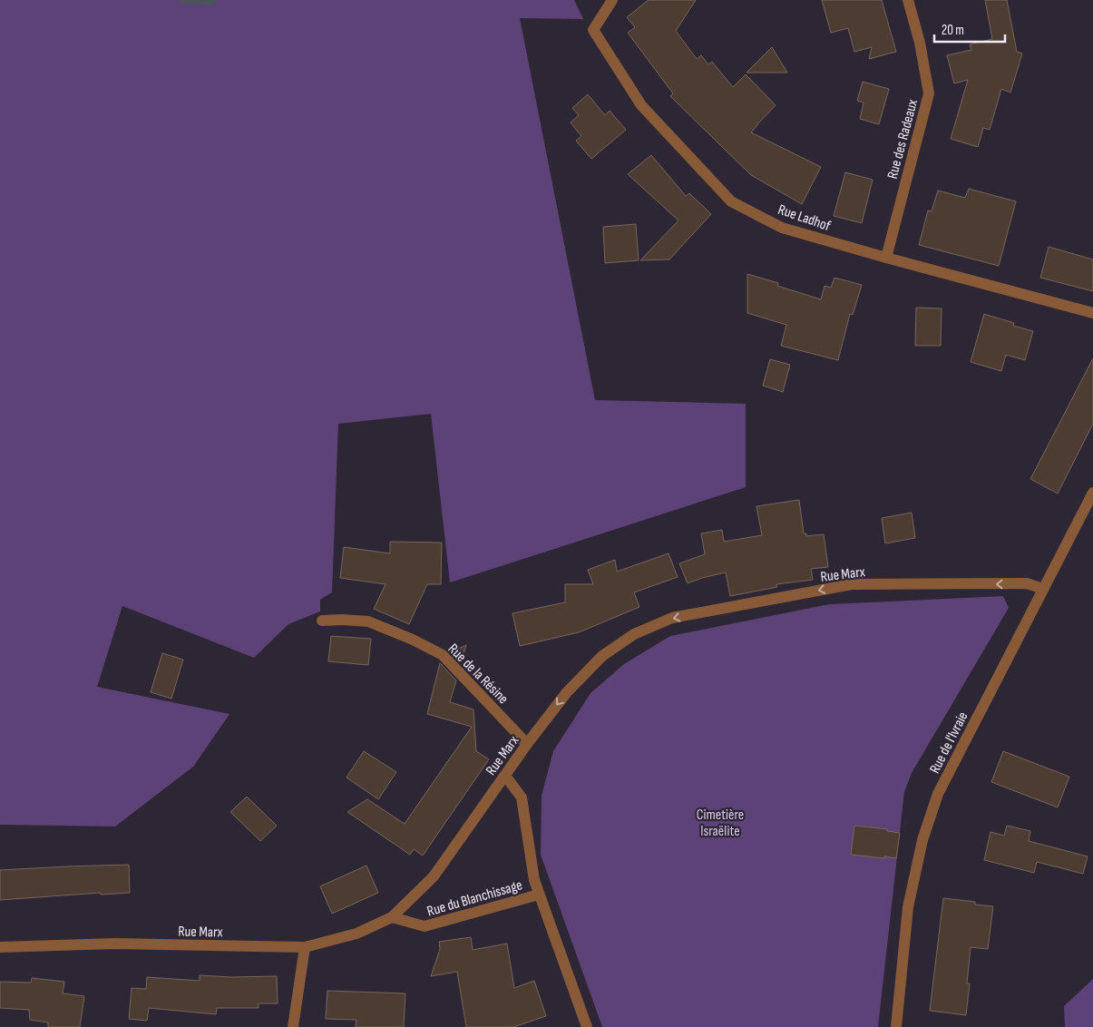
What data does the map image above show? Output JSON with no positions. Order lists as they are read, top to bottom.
{
  "streets": {
    "street": [
      "Rue des Radeaux",
      "Rue Ladhof",
      "Rue Marx",
      "Rue de la Résine",
      "Rue de l'Ivraie",
      "Rue du Blanchissage"
    ]
  },
  "crossings": [
    ["Rue des Radeaux", "Rue Ladhof"],
    ["Rue Marx", "Rue de la Résine"],
    ["Rue Marx", "Rue de l'Ivraie"],
    ["Rue Marx", "Rue du Blanchissage"]
  ],
  "one_way": ["Rue Marx"],
  "parks": ["Cimetière Israëlite"],
  "scale_bar": "20 m"
}
